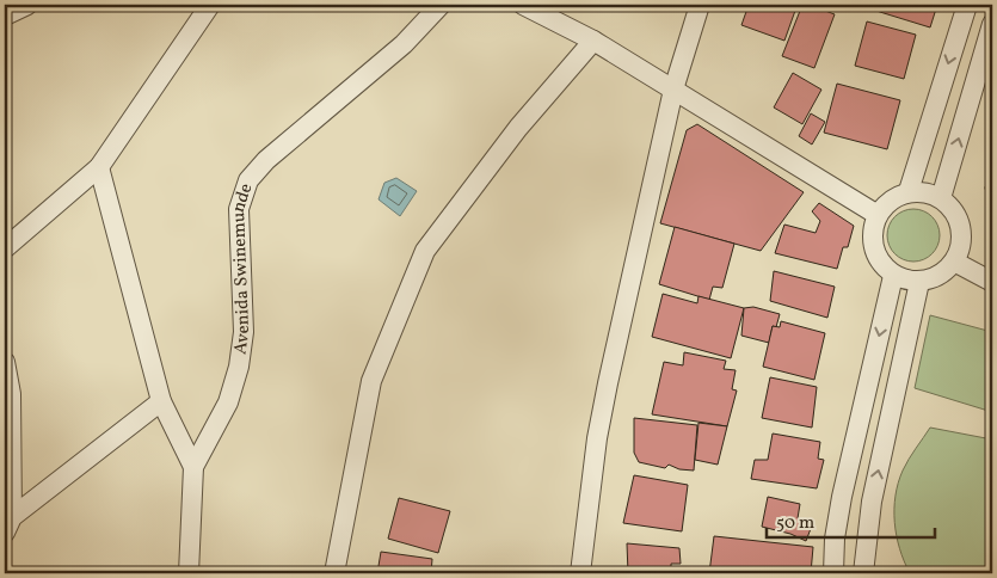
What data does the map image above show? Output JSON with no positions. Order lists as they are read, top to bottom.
{
  "streets": {
    "street": ["Avenida Swinemunde"]
  },
  "scale_bar": "50 m"
}
